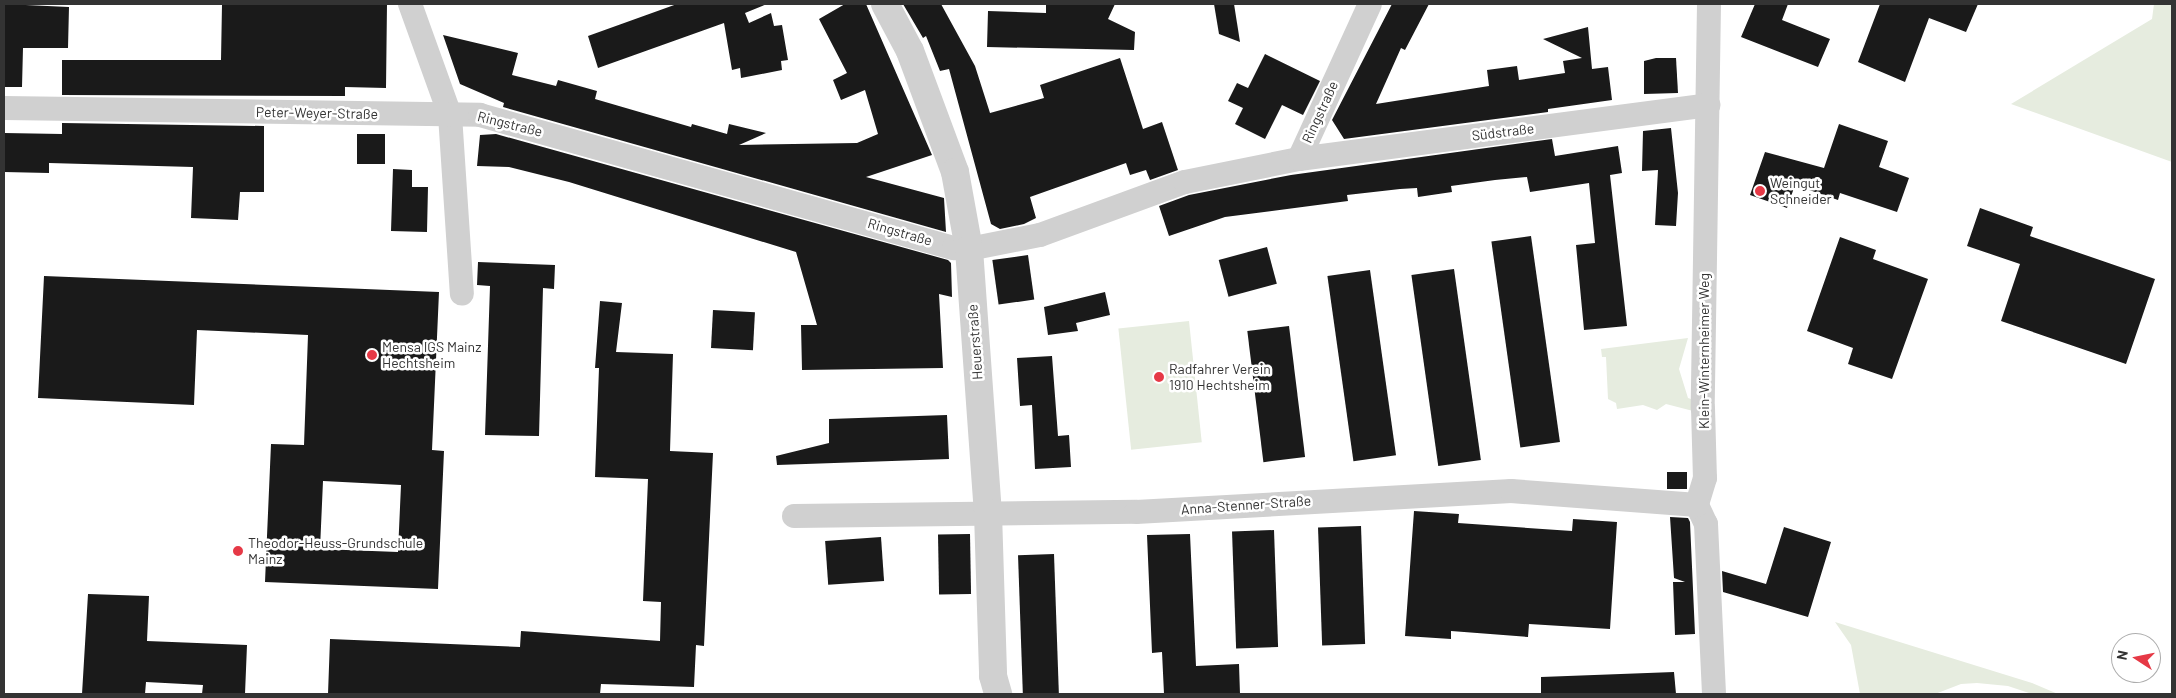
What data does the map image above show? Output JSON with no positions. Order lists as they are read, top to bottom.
{
  "streets": {
    "street": [
      "Ringstraße",
      "Peter-Weyer-Straße",
      "Südstraße",
      "Heuerstraße",
      "Klein-Winternheimer Weg",
      "Anna-Stenner-Straße"
    ]
  },
  "crossings": [
    ["Ringstraße", "Peter-Weyer-Straße"],
    ["Ringstraße", "Südstraße"],
    ["Ringstraße", "Heuerstraße"],
    ["Südstraße", "Klein-Winternheimer Weg"],
    ["Heuerstraße", "Anna-Stenner-Straße"],
    ["Klein-Winternheimer Weg", "Anna-Stenner-Straße"]
  ],
  "places": [
    "Weingut Schneider",
    "Mensa IGS Mainz Hechtsheim",
    "Radfahrer Verein 1910 Hechtsheim",
    "Theodor-Heuss-Grundschule Mainz"
  ],
  "north": "left"
}
